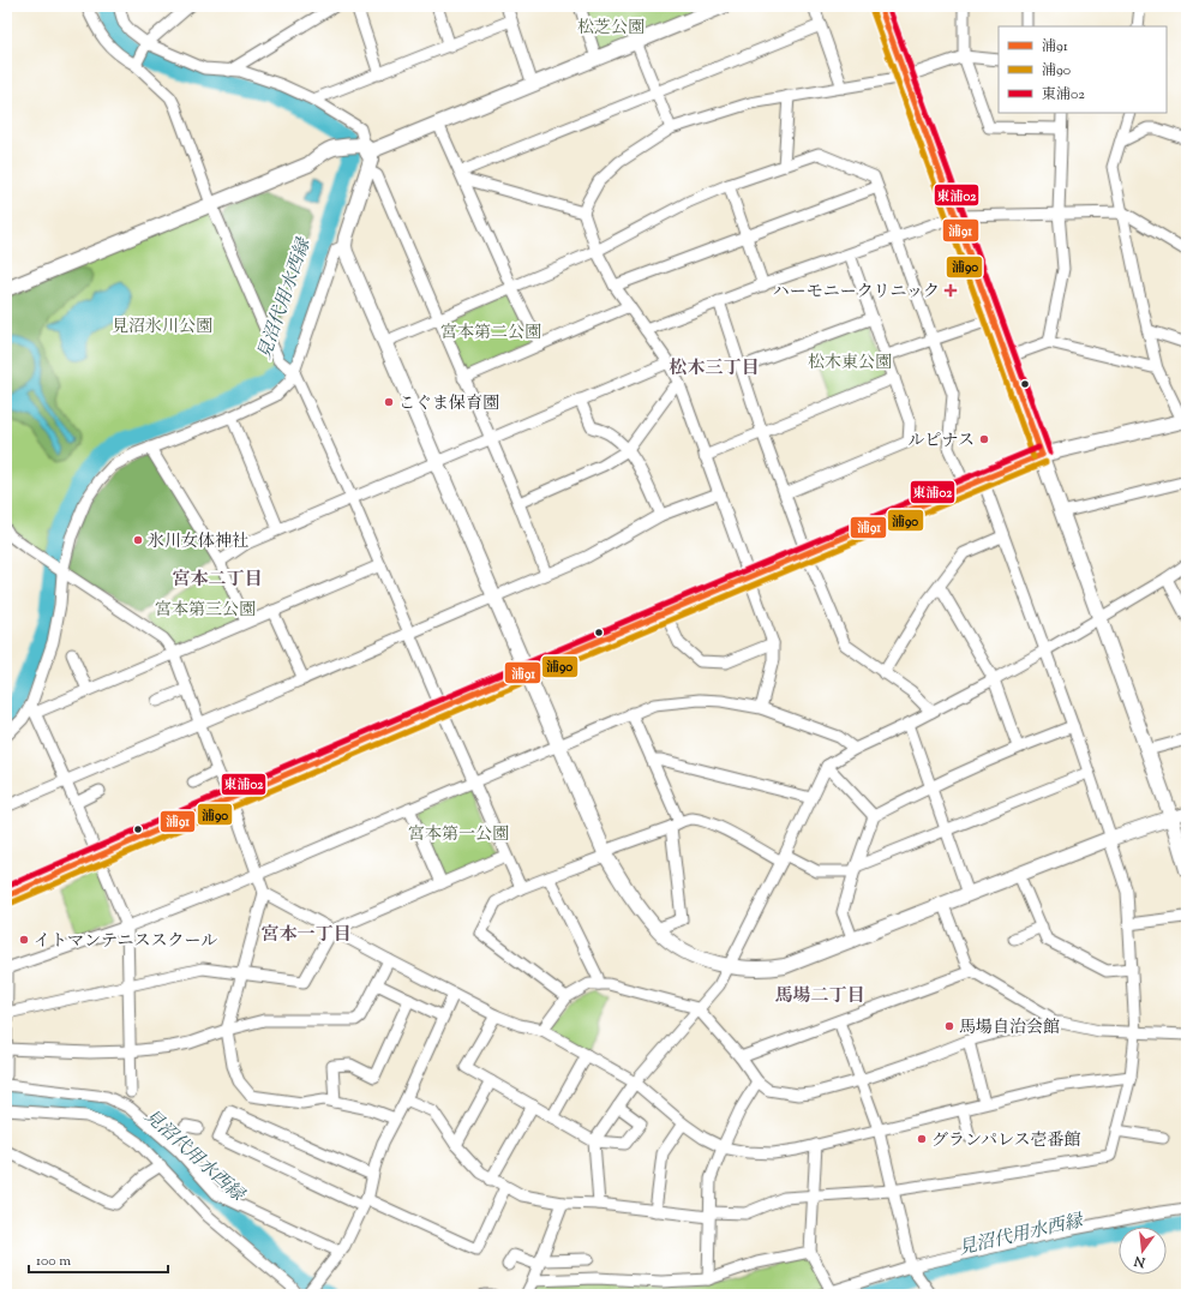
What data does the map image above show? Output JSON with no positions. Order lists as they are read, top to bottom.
{
  "districts": [
    "松木三丁目",
    "宮本二丁目",
    "宮本一丁目",
    "馬場二丁目"
  ],
  "water": ["見沼代用水西縁"],
  "parks": [
    "松芝公園",
    "見沼氷川公園",
    "宮本第二公園",
    "松木東公園",
    "宮本第三公園",
    "宮本第一公園"
  ],
  "places": {
    "health": ["ハーモニークリニック"],
    "other": [
      "こぐま保育園",
      "ルピナス",
      "氷川女体神社",
      "イトマンテニススクール",
      "馬場自治会館",
      "グランパレス壱番館"
    ]
  },
  "lines": ["transit line 浦91", "transit line 東浦02", "transit line 浦90"],
  "legend": ["浦91", "浦90", "東浦02"],
  "scale_bar": "100 m",
  "north": "bottom"
}
